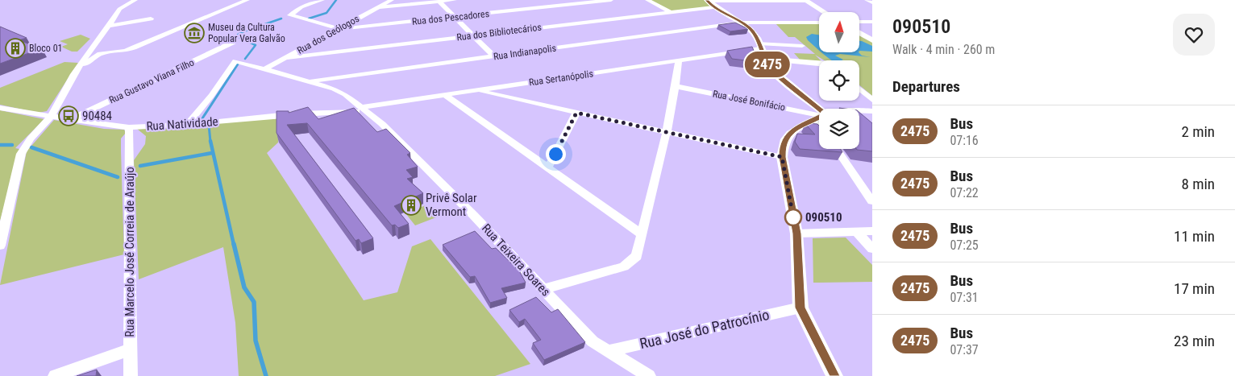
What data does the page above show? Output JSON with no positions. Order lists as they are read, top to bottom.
{
  "streets": {
    "street": [
      "Rua dos Pescadores",
      "Rua dos Bibliotecários",
      "Rua dos Geólogos",
      "Rua Indianapolis",
      "Rua Sertanópolis",
      "Rua Gustavo Viana Filho",
      "Rua José Bonifácio",
      "Rua Natividade",
      "Rua Marcelo José Correia de Araújo",
      "Rua Teixeira Soares",
      "Rua José do Patrocínio"
    ]
  },
  "crossings": [
    ["Rua dos Pescadores", "Rua dos Geólogos"],
    ["Rua dos Bibliotecários", "Rua dos Geólogos"],
    ["Rua dos Geólogos", "Rua Teixeira Soares"],
    ["Rua Indianapolis", "Rua Teixeira Soares"],
    ["Rua Sertanópolis", "Rua Natividade"],
    ["Rua Sertanópolis", "Rua Teixeira Soares"],
    ["Rua Gustavo Viana Filho", "Rua Natividade"],
    ["Rua Natividade", "Rua Marcelo José Correia de Araújo"],
    ["Rua Natividade", "Rua Teixeira Soares"],
    ["Rua Teixeira Soares", "Rua José do Patrocínio"]
  ],
  "places": {
    "museum": ["Museu da Cultura Popular Vera Galvão"],
    "building": ["Bloco 01", "Privê Solar Vermont"],
    "bus stop": ["90484"],
    "other": ["090510"]
  },
  "lines": ["bus line 2475"],
  "north": "top",
  "page": {
    "on_map": "2475",
    "heading": [
      ["090510", "Walk · 4 min · 260 m"],
      "Departures"
    ],
    "list": [
      {
        "mark": "2475",
        "name": "Bus",
        "note": "07:16",
        "value": "2 min"
      },
      {
        "mark": "2475",
        "name": "Bus",
        "note": "07:22",
        "value": "8 min"
      },
      {
        "mark": "2475",
        "name": "Bus",
        "note": "07:25",
        "value": "11 min"
      },
      {
        "mark": "2475",
        "name": "Bus",
        "note": "07:31",
        "value": "17 min"
      },
      {
        "mark": "2475",
        "name": "Bus",
        "note": "07:37",
        "value": "23 min"
      }
    ]
  }
}
